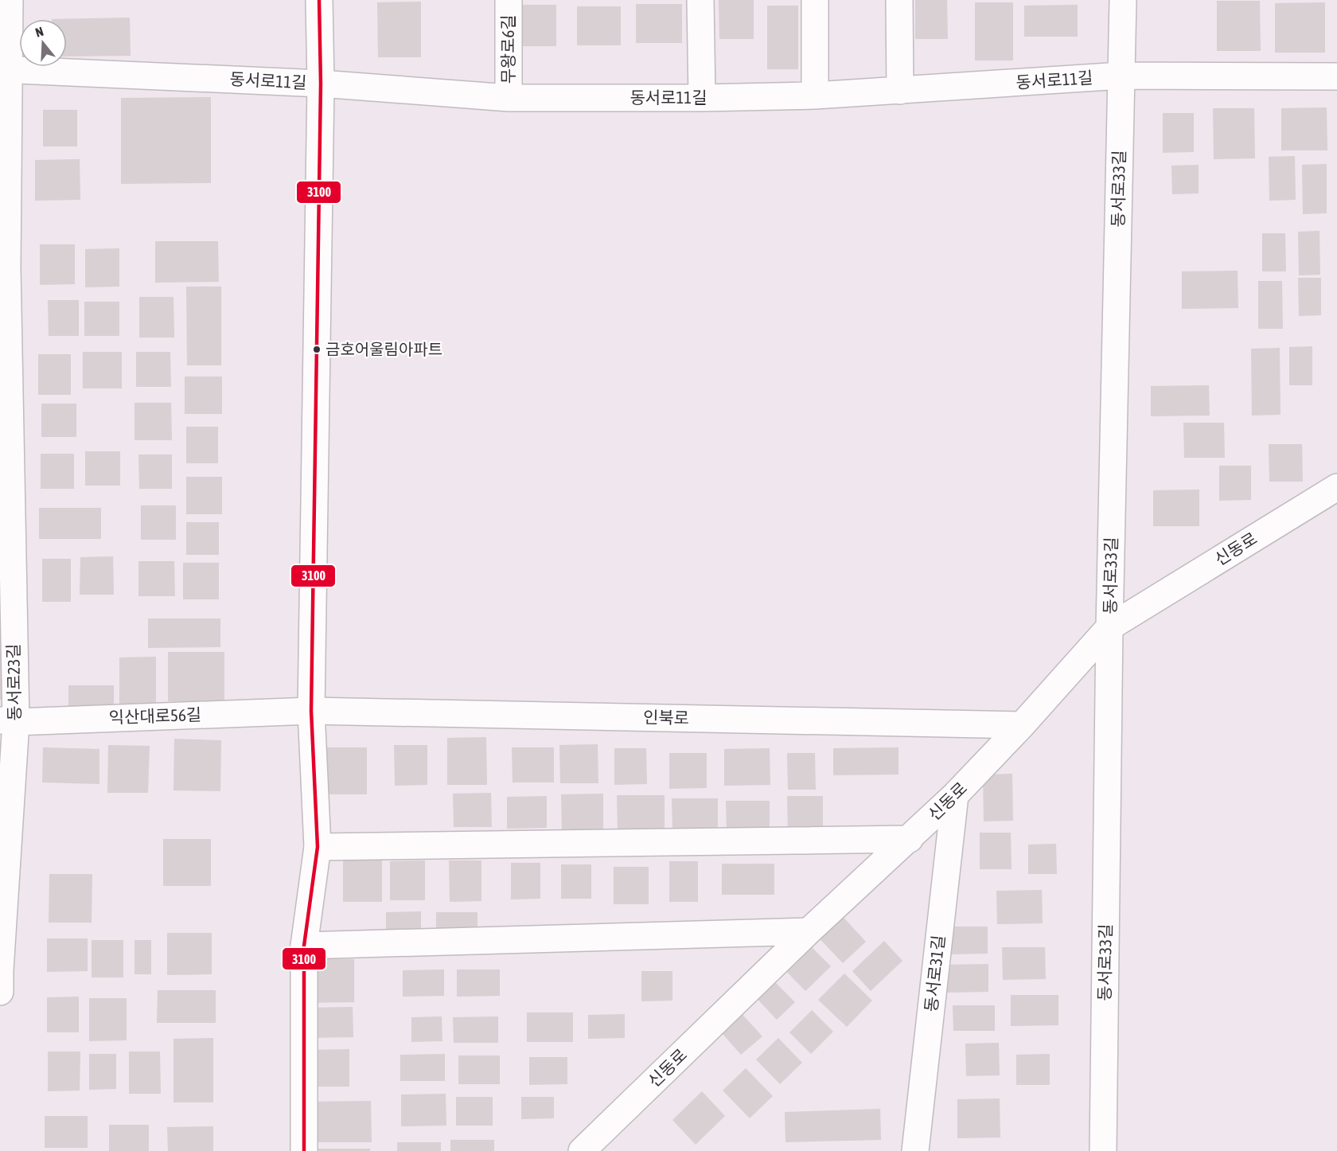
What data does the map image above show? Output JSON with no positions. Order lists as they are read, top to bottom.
{
  "streets": {
    "street": [
      "무왕로6길",
      "동서로11길",
      "동서로33길",
      "신동로",
      "동서로23길",
      "익산대로56길",
      "인북로",
      "동서로31길"
    ]
  },
  "crossings": [
    ["무왕로6길", "동서로11길"],
    ["동서로11길", "동서로33길"],
    ["동서로11길", "동서로23길"],
    ["동서로33길", "신동로"],
    ["신동로", "인북로"],
    ["신동로", "동서로31길"],
    ["동서로23길", "익산대로56길"],
    ["익산대로56길", "인북로"]
  ],
  "places": ["금호어울림아파트"],
  "lines": ["transit line 3100"],
  "north": "top"
}
